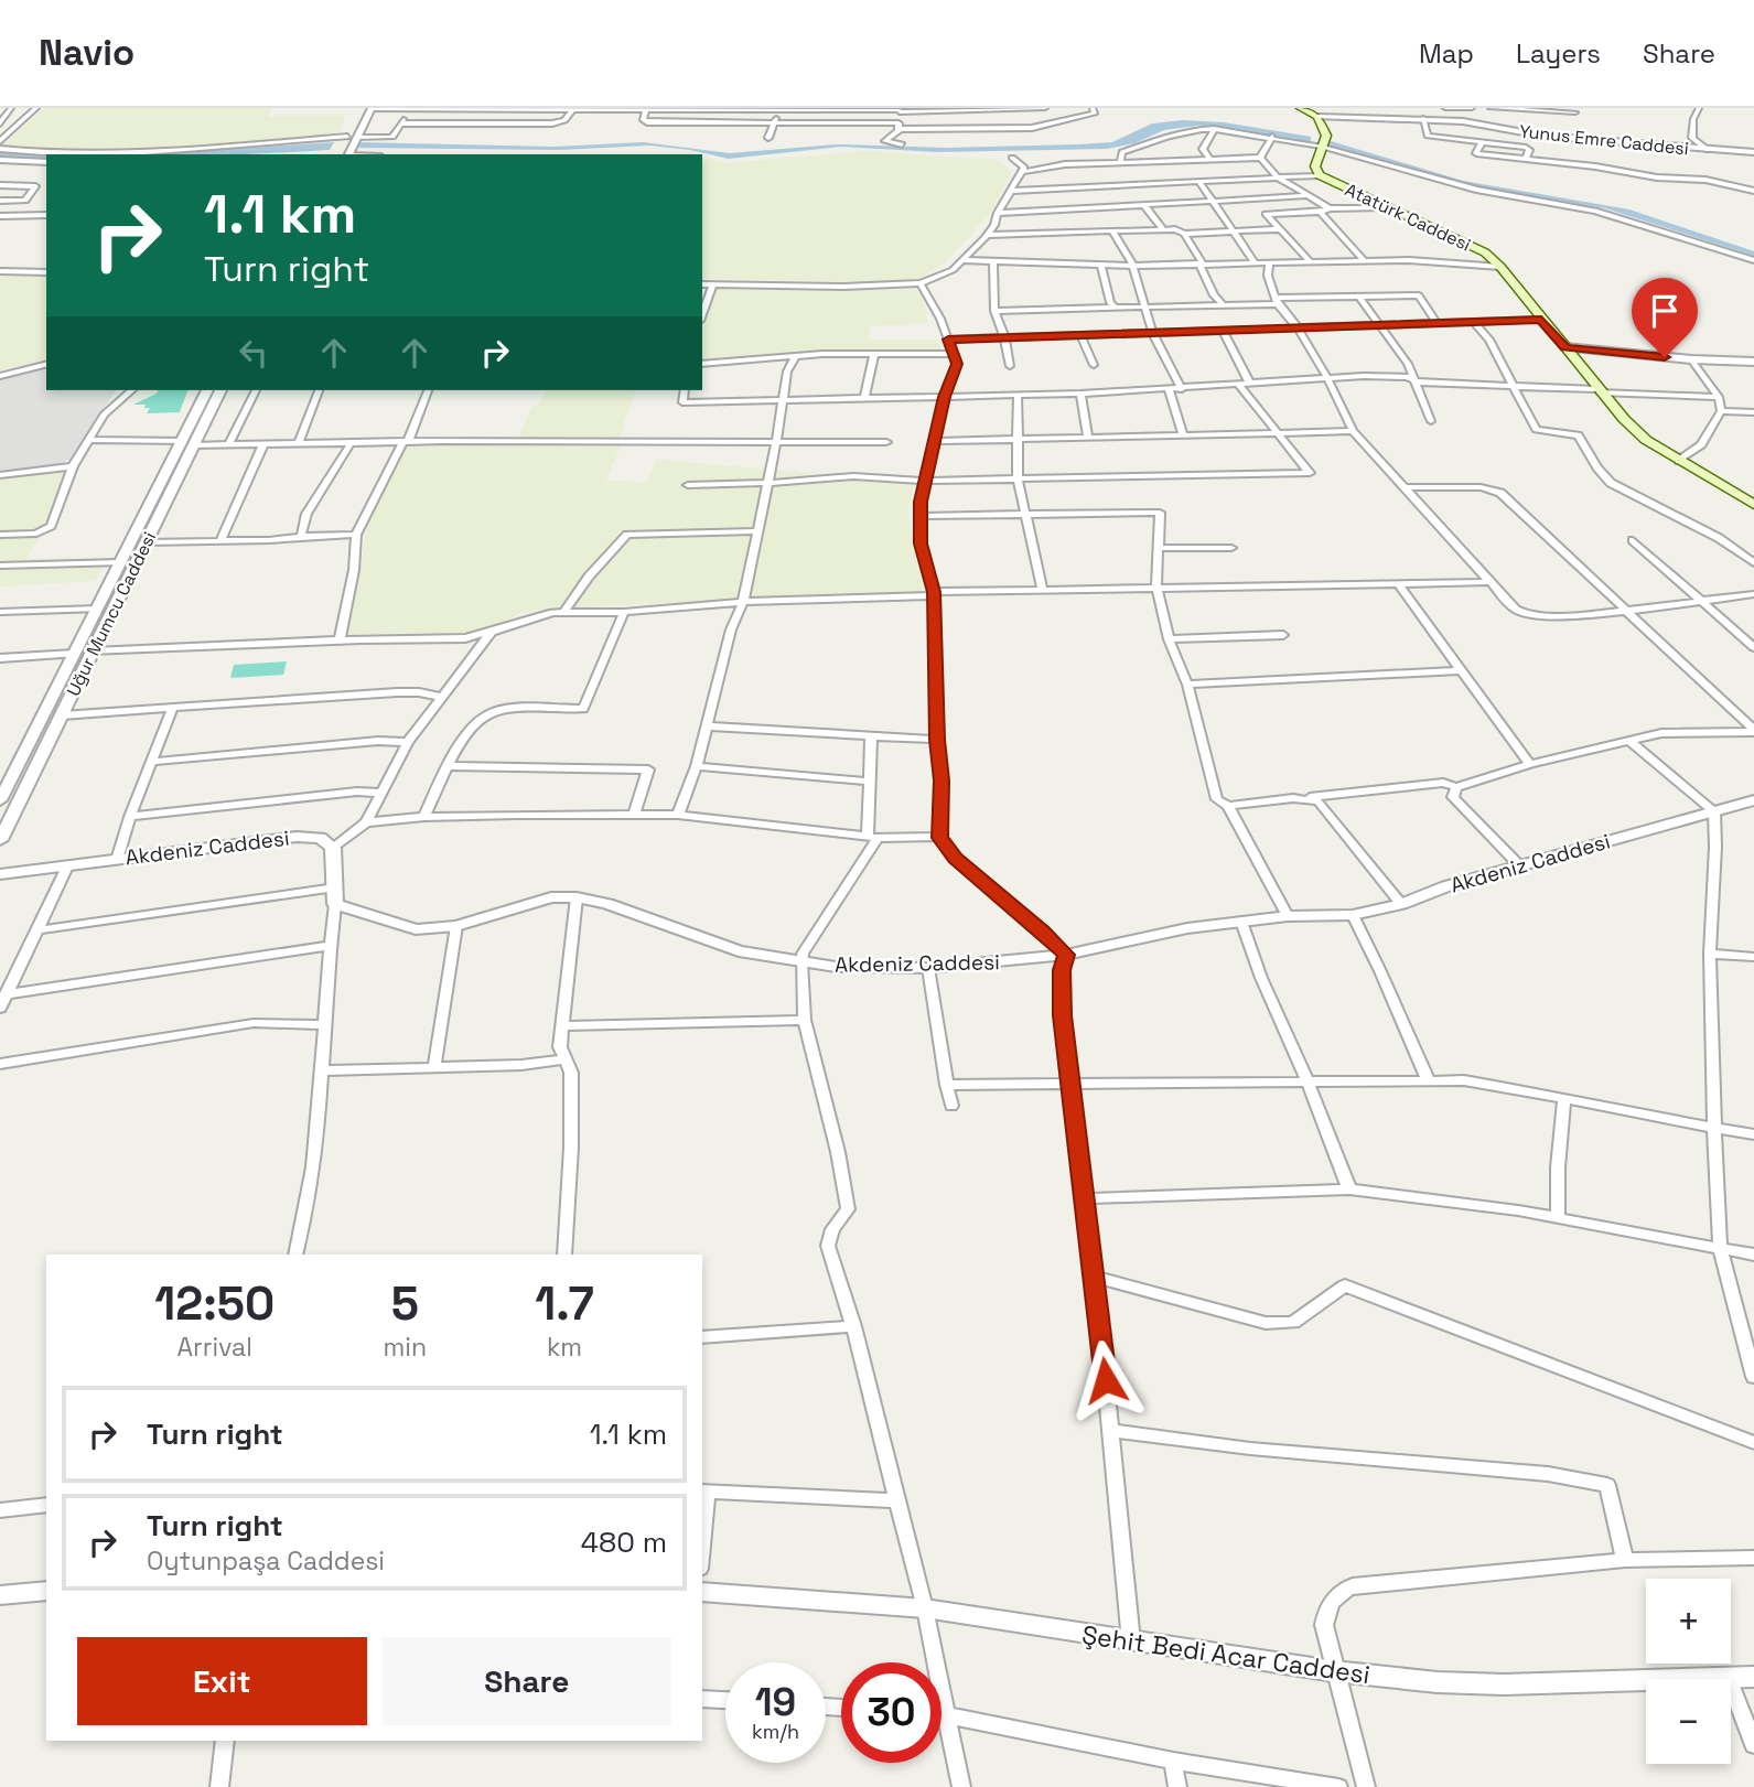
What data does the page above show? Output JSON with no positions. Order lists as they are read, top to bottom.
{
  "streets": {
    "main road": ["Atatürk Caddesi"],
    "street": [
      "Yunus Emre Caddesi",
      "Uğur Mumcu Caddesi",
      "Akdeniz Caddesi",
      "Şehit Bedi Acar Caddesi"
    ]
  },
  "crossings": [
    ["Yunus Emre Caddesi", "Atatürk Caddesi"]
  ],
  "page": {
    "header": "Navio",
    "nav": ["Map", "Layers", "Share"],
    "turn": ["1.1 km", "Turn right"],
    "eta": [
      "12:50",
      "Arrival",
      "5",
      "min",
      "1.7",
      "km"
    ],
    "list": [
      {
        "name": "Turn right",
        "value": "1.1 km"
      },
      {
        "name": "Turn right",
        "note": "Oytunpaşa Caddesi",
        "value": "480 m"
      }
    ],
    "map_buttons": ["+", "−"],
    "buttons": ["Exit", "Share"],
    "speed": "19 km/h",
    "limit": "30"
  }
}
